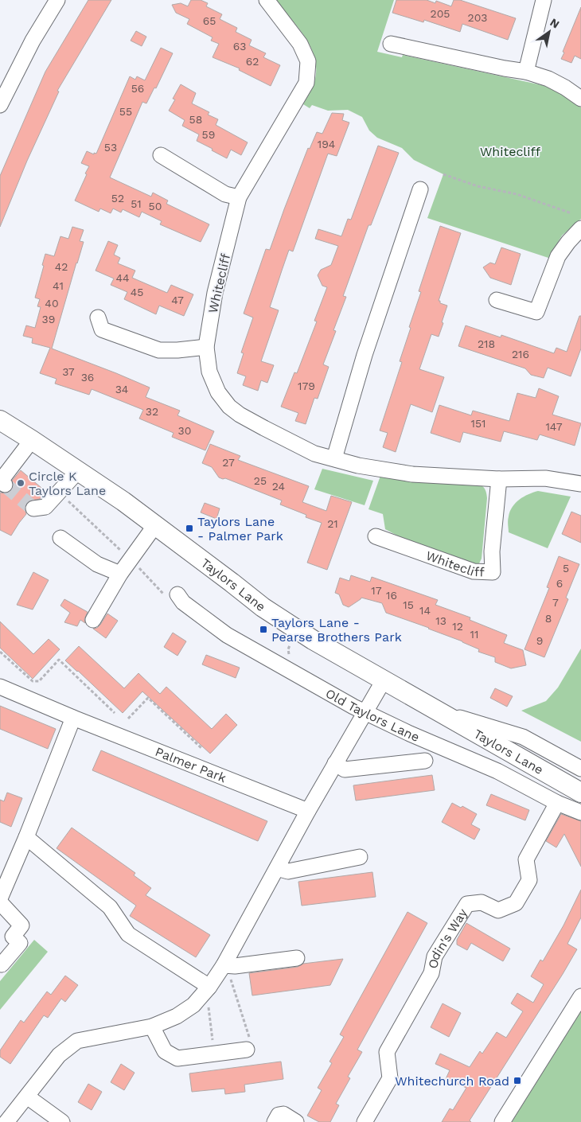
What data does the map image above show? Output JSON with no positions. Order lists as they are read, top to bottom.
{
  "streets": {
    "main road": ["Taylors Lane"],
    "street": [
      "Whitecliff",
      "Old Taylors Lane",
      "Palmer Park",
      "Odin's Way"
    ]
  },
  "crossings": [
    ["Old Taylors Lane", "Odin's Way"]
  ],
  "parks": ["Whitecliff"],
  "places": {
    "other": ["Circle K Taylors Lane"],
    "transit": ["Taylors Lane - Palmer Park", "Taylors Lane - Pearse Brothers Park", "Whitechurch Road"]
  },
  "house_numbers": [
    "205",
    "203",
    "65",
    "63",
    "62",
    "56",
    "55",
    "58",
    "59",
    "194",
    "53",
    "52",
    "51",
    "50",
    "42",
    "44",
    "41",
    "45",
    "47",
    "40",
    "39",
    "218",
    "216",
    "37",
    "36",
    "179",
    "34",
    "32",
    "151",
    "147",
    "30",
    "27",
    "25",
    "24",
    "21",
    "5",
    "6",
    "17",
    "16",
    "7",
    "15",
    "14",
    "8",
    "13",
    "12",
    "11",
    "9"
  ],
  "north": "top right"
}
